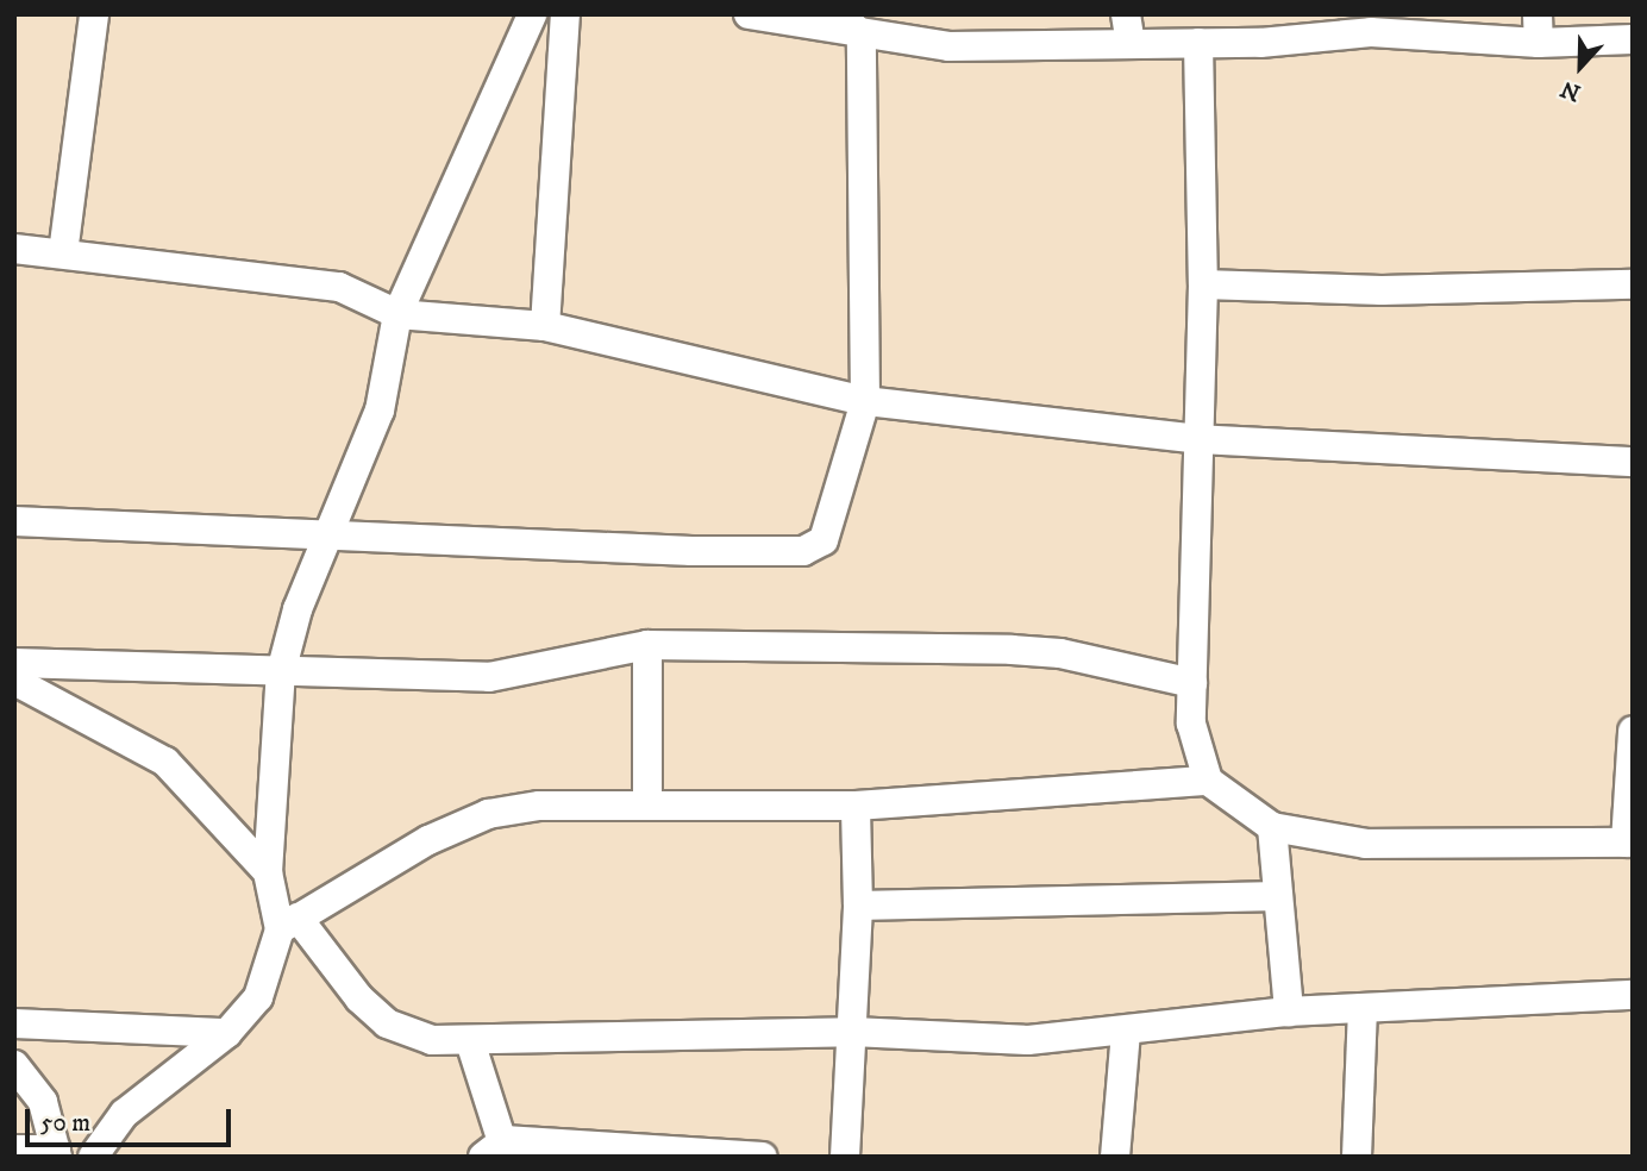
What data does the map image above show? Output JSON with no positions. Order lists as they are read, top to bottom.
{
  "scale_bar": "50 m",
  "north": "bottom"
}
